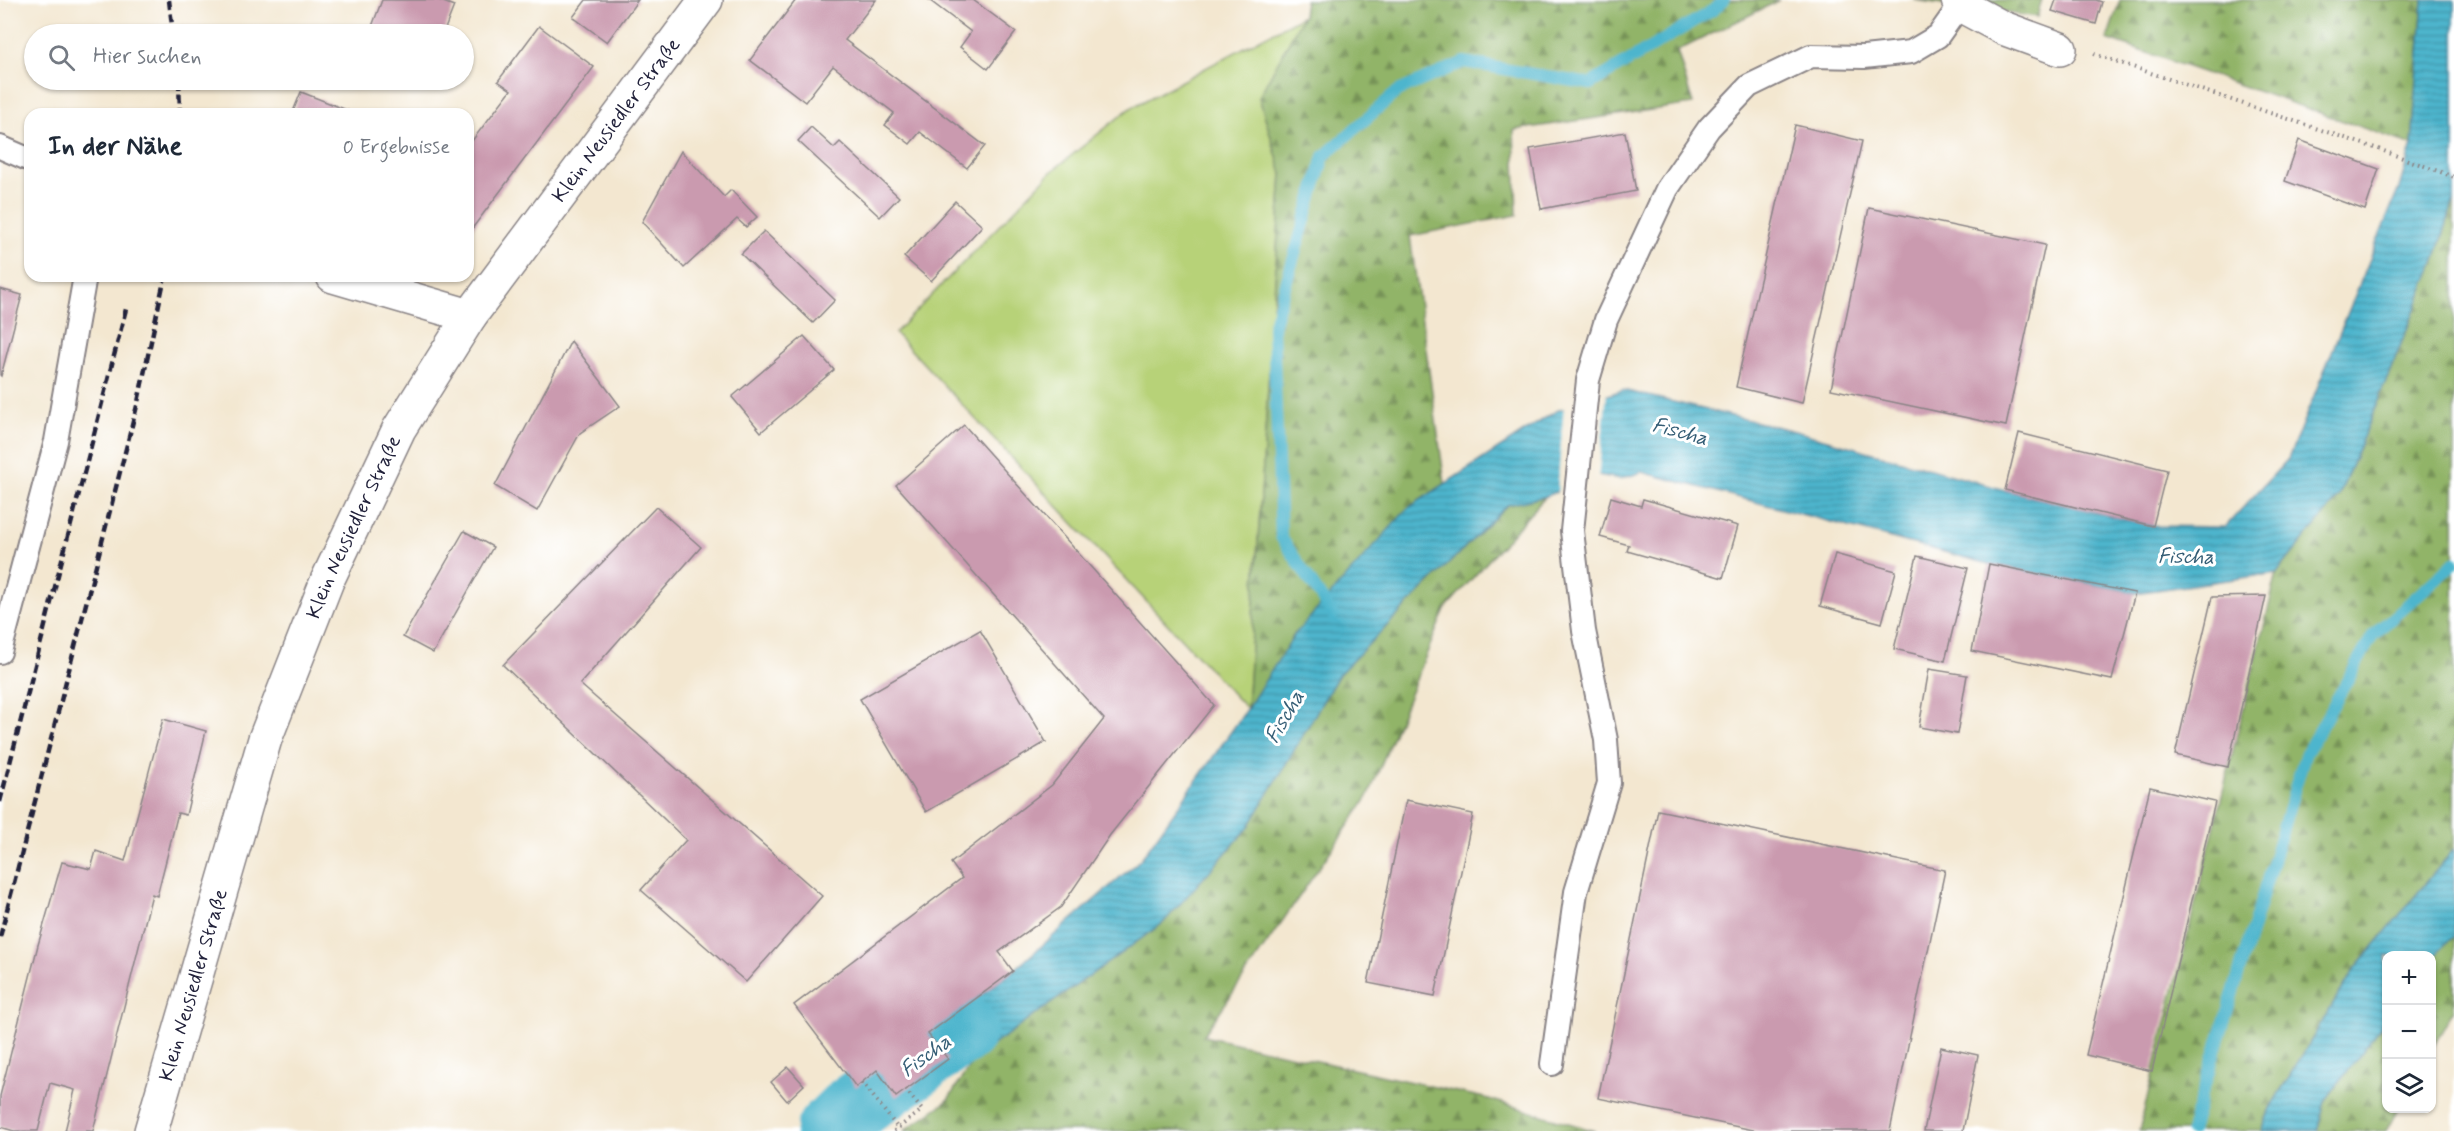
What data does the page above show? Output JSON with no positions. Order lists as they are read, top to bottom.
{
  "streets": {
    "main road": ["Klein Neusiedler Straße"]
  },
  "water": ["Fischa"],
  "page": {
    "search": "Hier suchen",
    "heading": ["In der Nähe", "0 Ergebnisse"],
    "map_buttons": ["+", "−"]
  }
}
